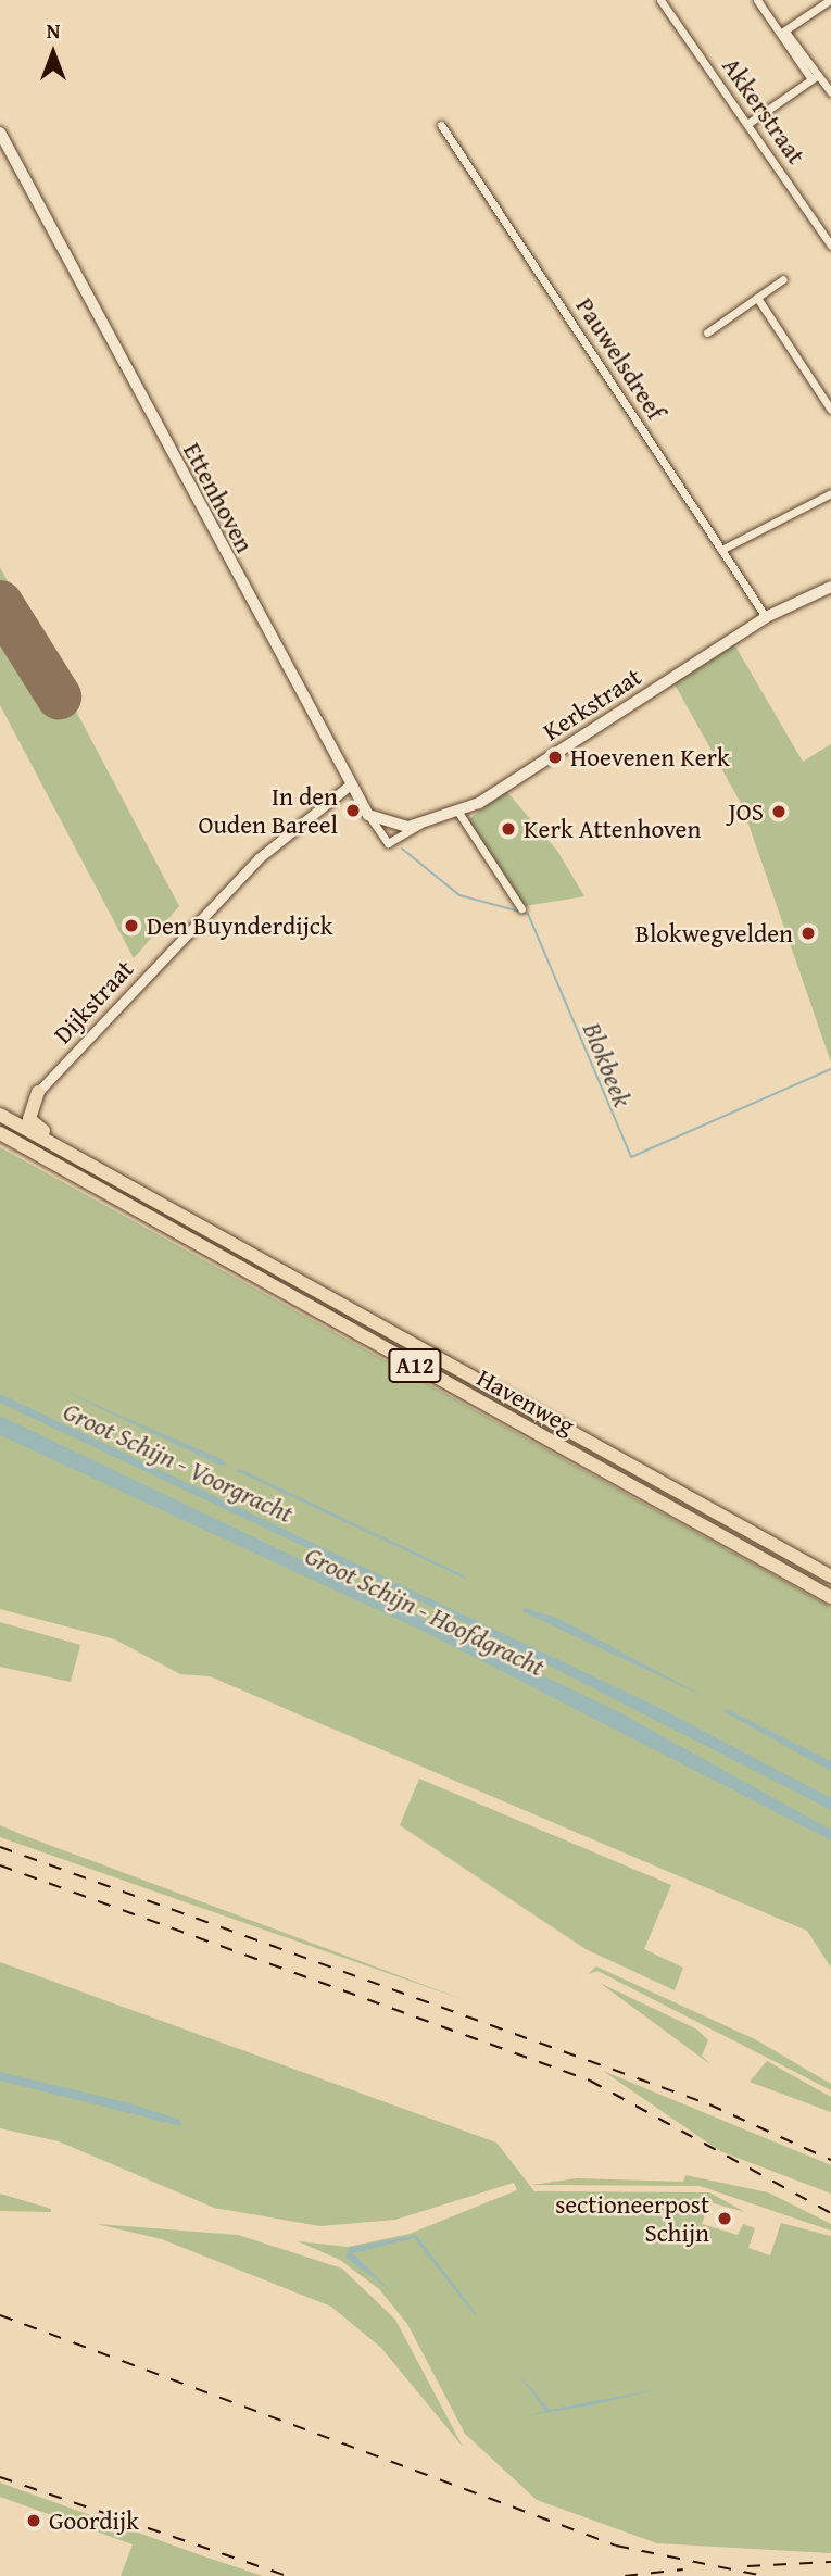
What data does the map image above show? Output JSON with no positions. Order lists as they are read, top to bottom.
{
  "streets": {
    "highway": ["A12", "Havenweg"],
    "main road": ["Ettenhoven", "Kerkstraat"],
    "street": ["Akkerstraat", "Pauwelsdreef", "Dijkstraat"]
  },
  "crossings": [
    ["Pauwelsdreef", "Kerkstraat"],
    ["Ettenhoven", "Kerkstraat"],
    ["Ettenhoven", "Dijkstraat"]
  ],
  "water": ["Blokbeek", "Groot Schijn - Voorgracht", "Groot Schijn - Hoofdgracht"],
  "places": [
    "Hoevenen Kerk",
    "In den Ouden Bareel",
    "JOS",
    "Kerk Attenhoven",
    "Den Buynderdijck",
    "Blokwegvelden",
    "sectioneerpost Schijn",
    "Goordijk"
  ],
  "north": "top"
}
